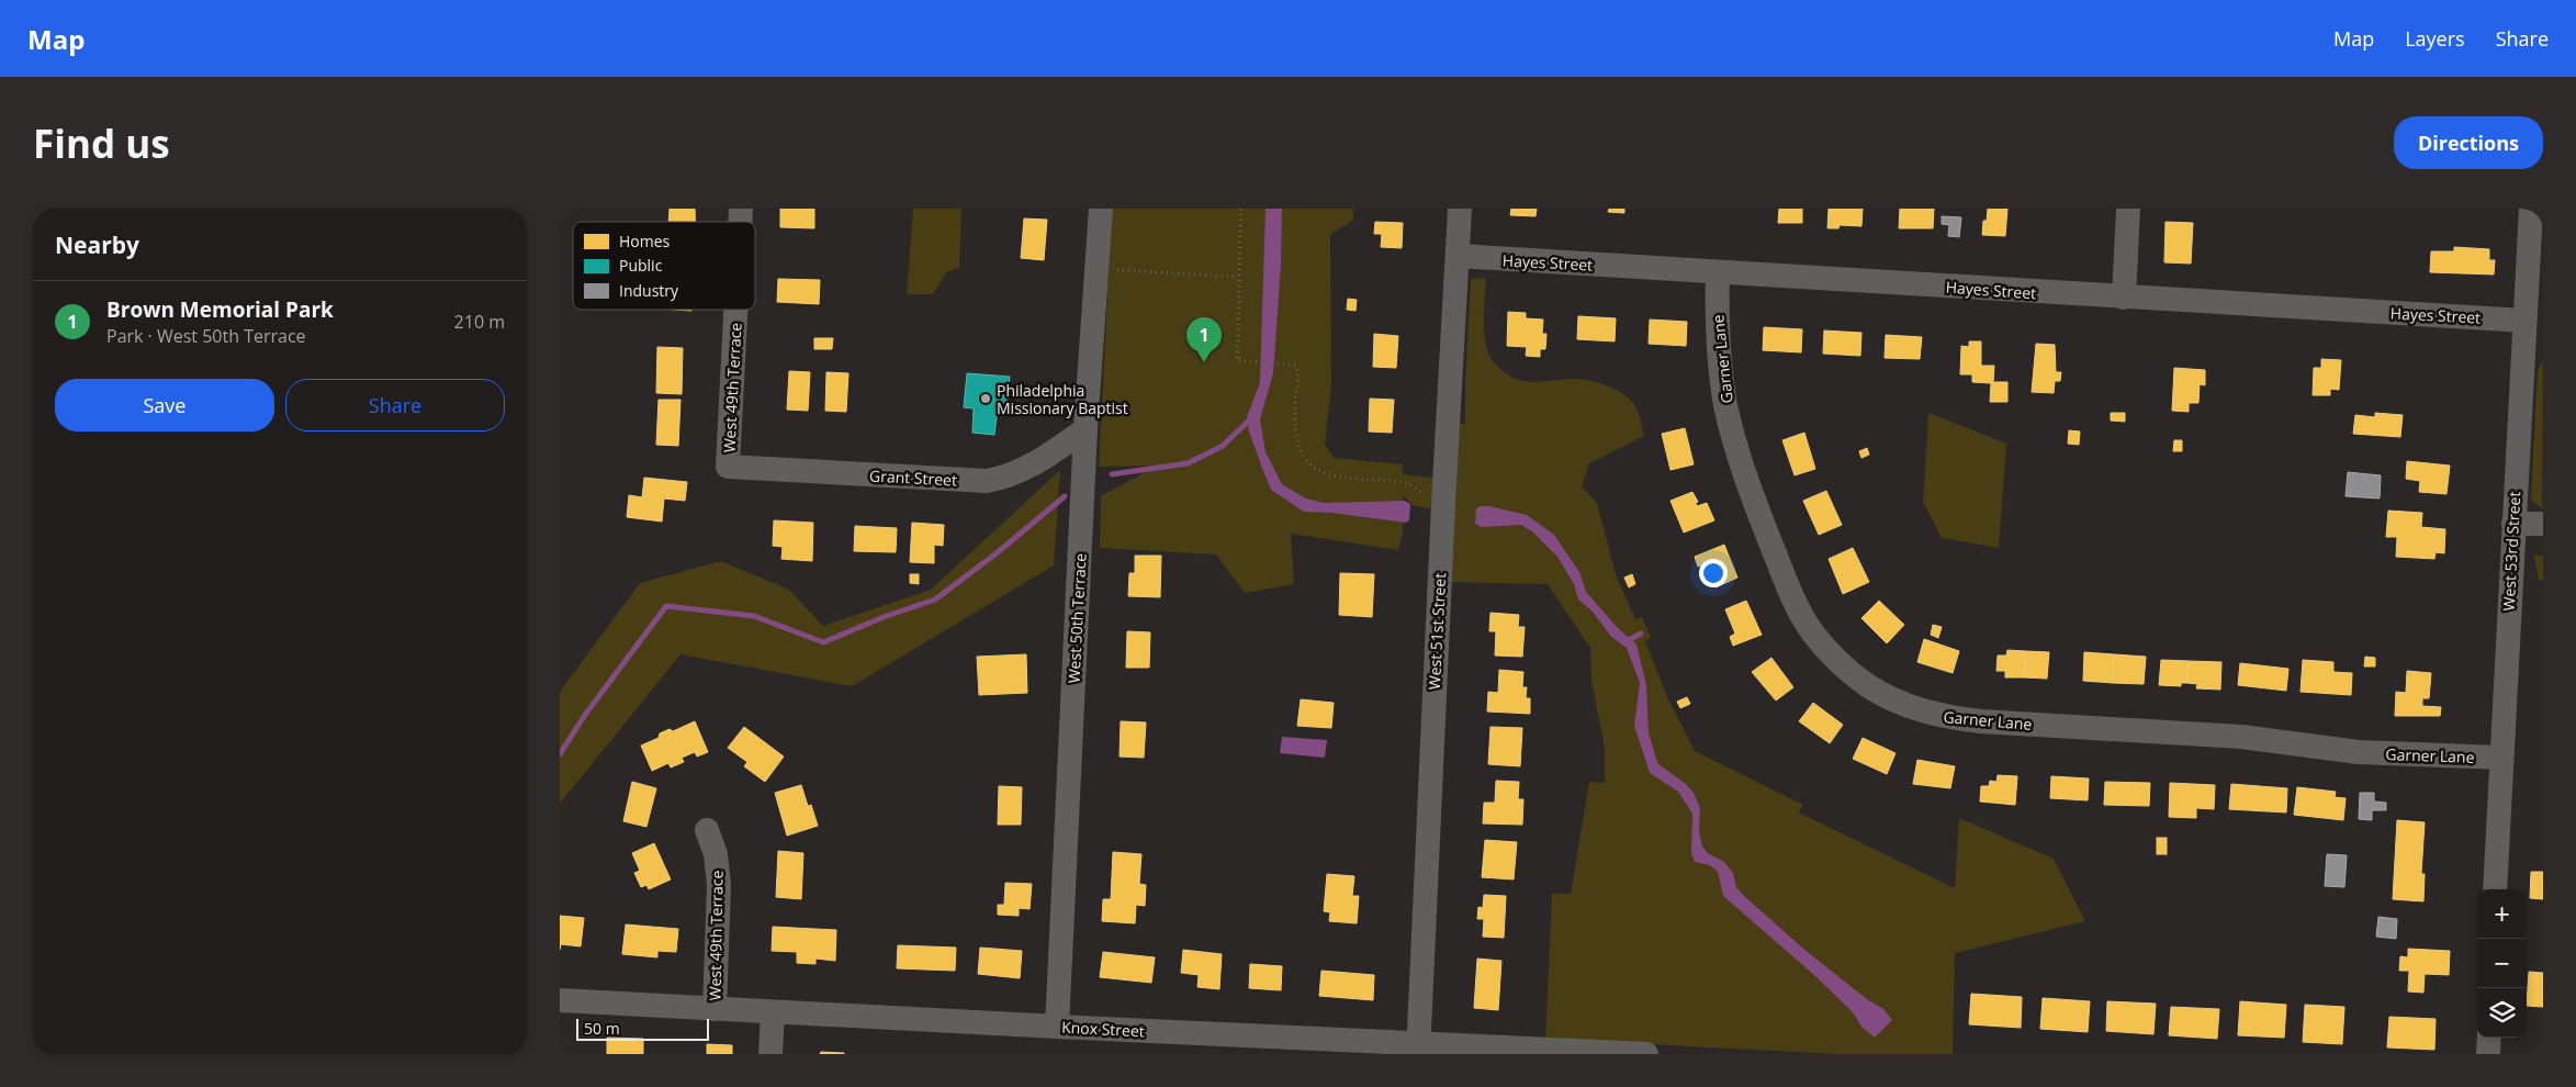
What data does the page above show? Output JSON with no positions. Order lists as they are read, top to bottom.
{
  "streets": {
    "street": [
      "Hayes Street",
      "Garner Lane",
      "West 49th Terrace",
      "Grant Street",
      "West 53rd Street",
      "West 50th Terrace",
      "West 51st Street",
      "Knox Street"
    ]
  },
  "crossings": [
    ["Hayes Street", "Garner Lane"],
    ["Hayes Street", "West 53rd Street"],
    ["Hayes Street", "West 51st Street"],
    ["Garner Lane", "West 53rd Street"],
    ["West 49th Terrace", "Grant Street"],
    ["West 49th Terrace", "Knox Street"],
    ["Grant Street", "West 50th Terrace"],
    ["West 50th Terrace", "Knox Street"],
    ["West 51st Street", "Knox Street"]
  ],
  "places": ["Philadelphia Missionary Baptist"],
  "legend": ["Homes", "Public", "Industry"],
  "scale_bar": "50 m",
  "page": {
    "header": "Map",
    "nav": ["Map", "Layers", "Share"],
    "buttons": [
      "Directions",
      ["Save", "Share"]
    ],
    "title": "Find us",
    "heading": "Nearby",
    "list": [
      {
        "mark": "1",
        "name": "Brown Memorial Park",
        "note": "Park · West 50th Terrace",
        "value": "210 m"
      }
    ],
    "pins": "1",
    "map_buttons": ["+", "−"],
    "scale": "50 m"
  }
}
